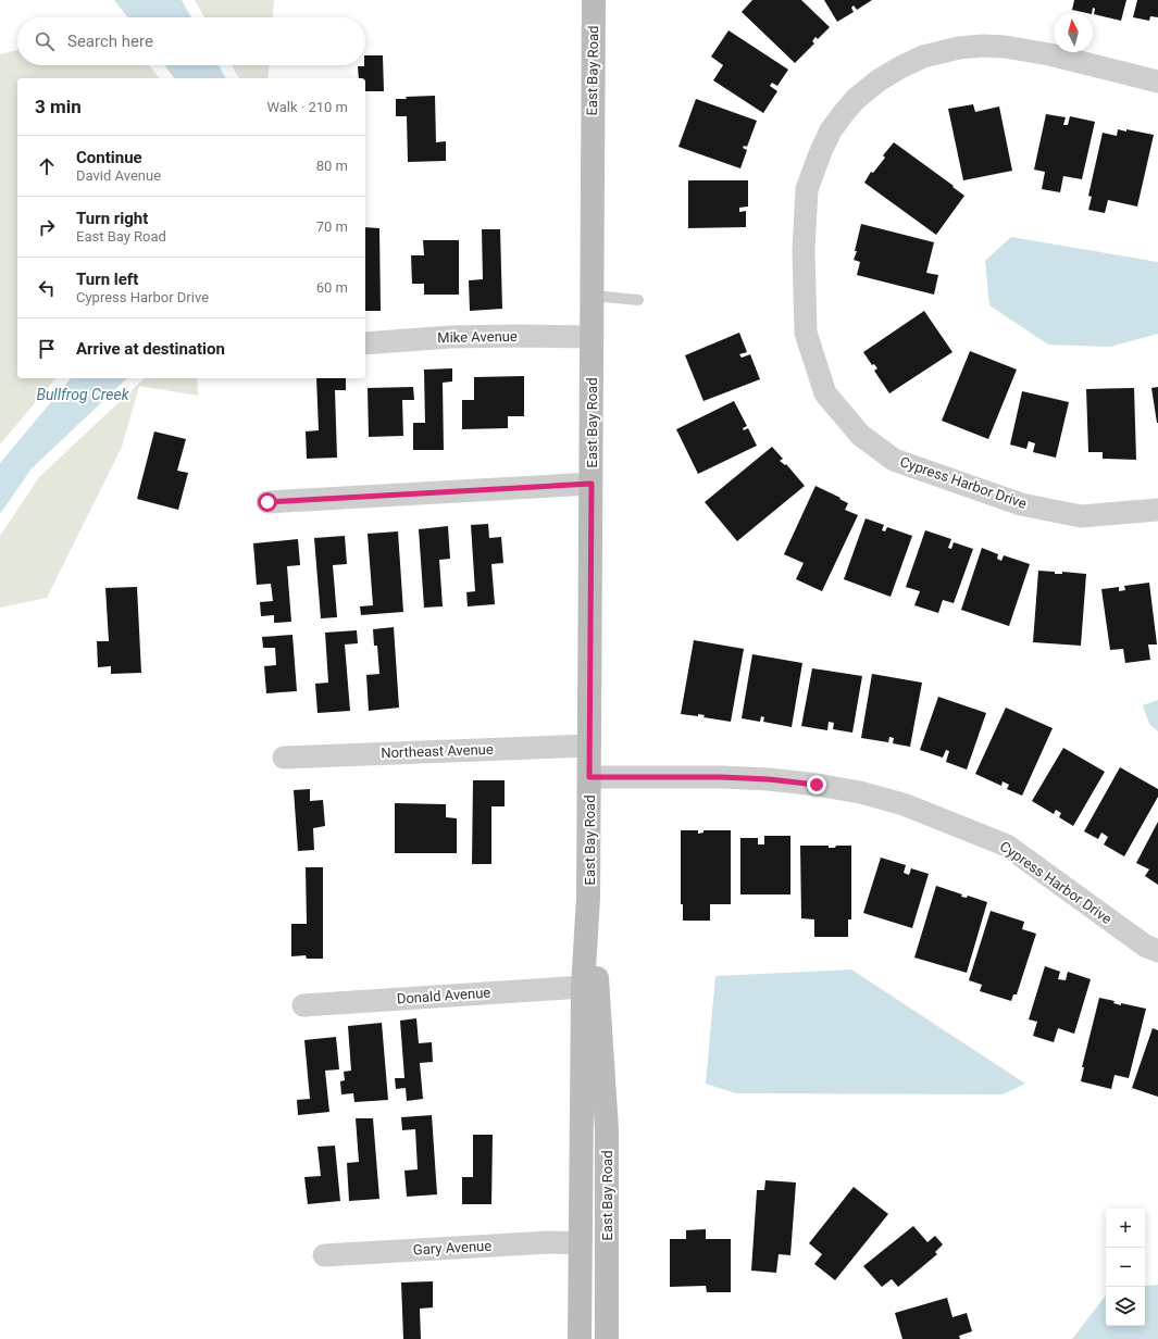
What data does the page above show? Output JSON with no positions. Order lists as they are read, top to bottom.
{
  "streets": {
    "street": [
      "East Bay Road",
      "Mike Avenue",
      "Cypress Harbor Drive",
      "Northeast Avenue",
      "Donald Avenue",
      "Gary Avenue"
    ]
  },
  "crossings": [
    ["East Bay Road", "Mike Avenue"],
    ["East Bay Road", "Cypress Harbor Drive"],
    ["East Bay Road", "Northeast Avenue"],
    ["East Bay Road", "Donald Avenue"],
    ["East Bay Road", "Gary Avenue"]
  ],
  "water": ["Bullfrog Creek"],
  "north": "top",
  "page": {
    "search": "Search here",
    "heading": ["3 min", "Walk · 210 m"],
    "list": [
      ["Continue", "David Avenue", "80 m"],
      ["Turn right", "East Bay Road", "70 m"],
      ["Turn left", "Cypress Harbor Drive", "60 m"],
      "Arrive at destination"
    ],
    "map_buttons": ["+", "−"]
  }
}
